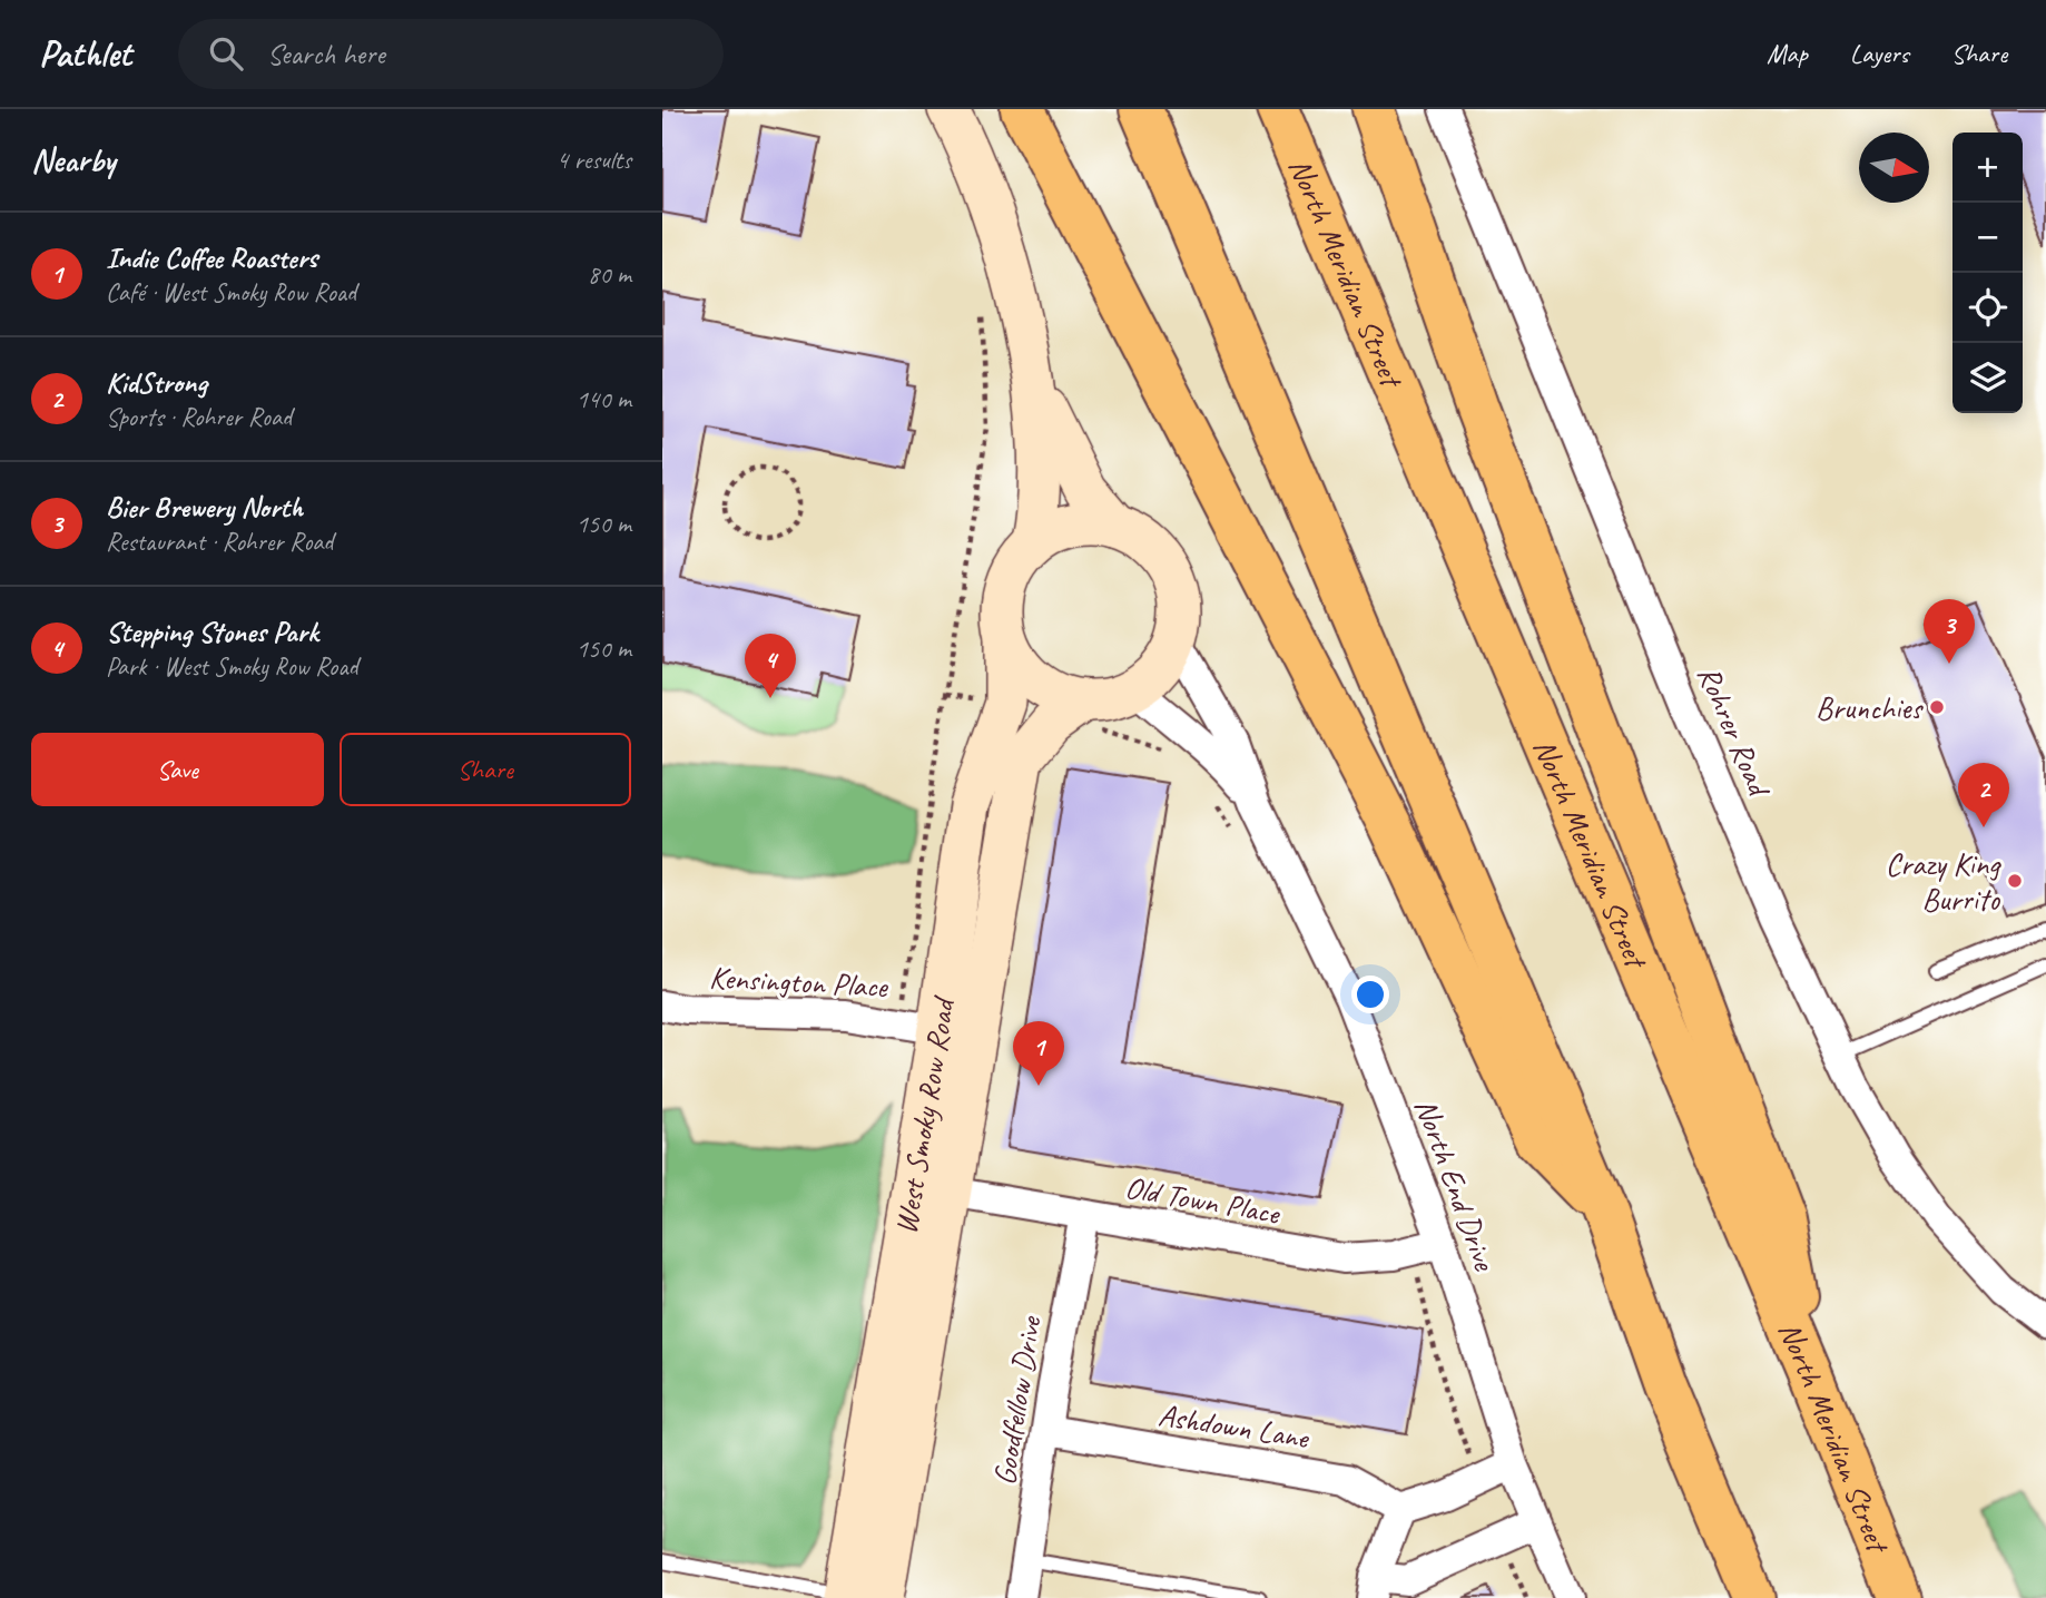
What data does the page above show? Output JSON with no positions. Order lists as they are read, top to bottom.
{
  "streets": {
    "highway": ["North Meridian Street"],
    "street": [
      "Rohrer Road",
      "Kensington Place",
      "West Smoky Row Road",
      "North End Drive",
      "Old Town Place",
      "Goodfellow Drive",
      "Ashdown Lane"
    ]
  },
  "crossings": [
    ["Kensington Place", "West Smoky Row Road"],
    ["West Smoky Row Road", "North End Drive"],
    ["West Smoky Row Road", "Old Town Place"],
    ["North End Drive", "Old Town Place"],
    ["Old Town Place", "Goodfellow Drive"],
    ["Goodfellow Drive", "Ashdown Lane"]
  ],
  "places": ["Brunchies", "Crazy King Burrito"],
  "north": "right",
  "page": {
    "header": "Pathlet",
    "search": "Search here",
    "nav": ["Map", "Layers", "Share"],
    "heading": ["Nearby", "4 results"],
    "map_buttons": ["+", "−"],
    "list": [
      {
        "mark": "1",
        "name": "Indie Coffee Roasters",
        "note": "Café · West Smoky Row Road",
        "value": "80 m"
      },
      {
        "mark": "2",
        "name": "KidStrong",
        "note": "Sports · Rohrer Road",
        "value": "140 m"
      },
      {
        "mark": "3",
        "name": "Bier Brewery North",
        "note": "Restaurant · Rohrer Road",
        "value": "150 m"
      },
      {
        "mark": "4",
        "name": "Stepping Stones Park",
        "note": "Park · West Smoky Row Road",
        "value": "150 m"
      }
    ],
    "pins": [
      "3",
      "4",
      "2",
      "1"
    ],
    "buttons": ["Save", "Share"]
  }
}
